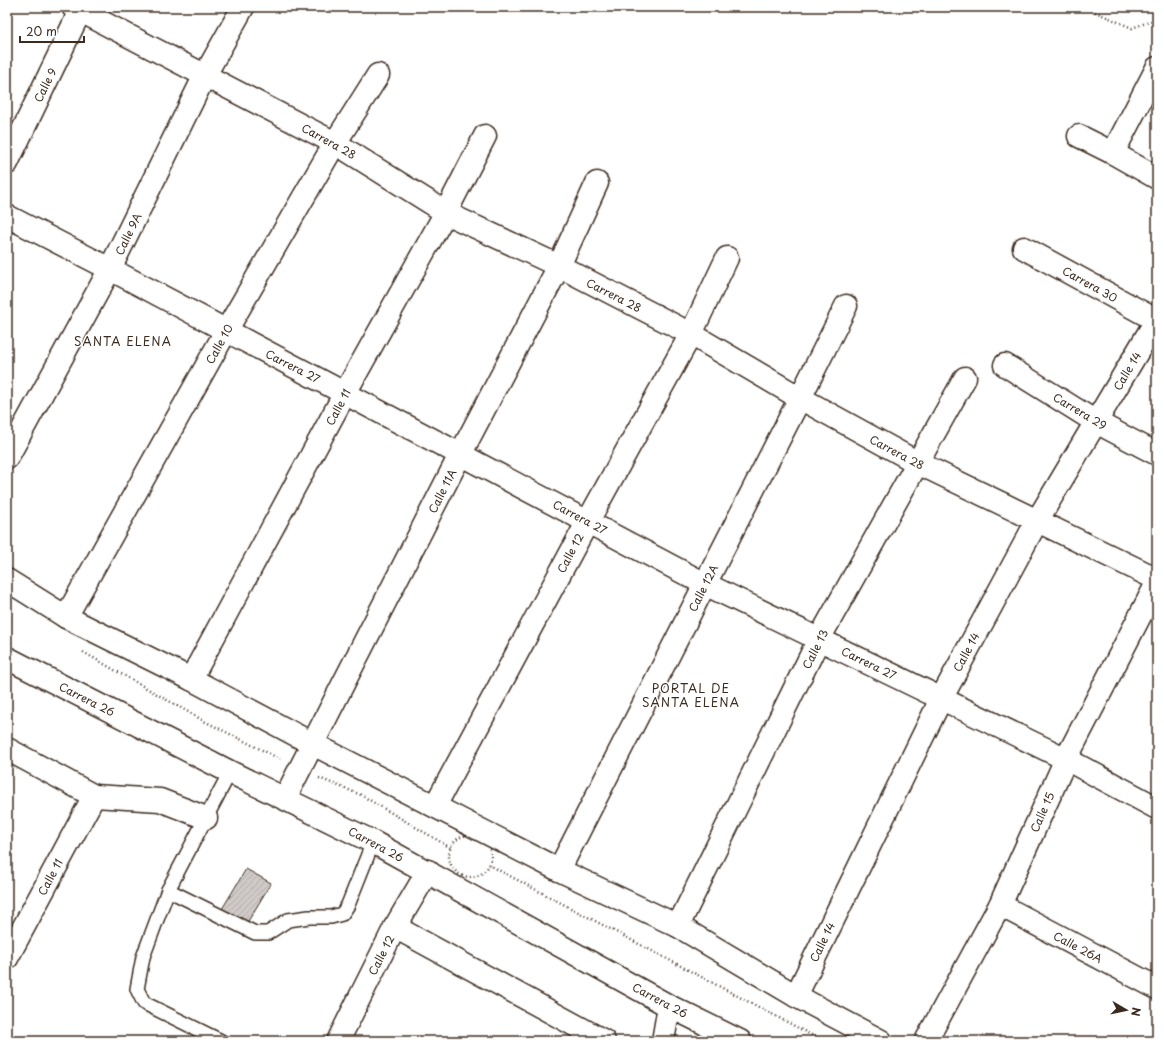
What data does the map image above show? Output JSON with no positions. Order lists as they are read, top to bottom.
{
  "streets": {
    "street": [
      "Calle 9",
      "Carrera 28",
      "Calle 9A",
      "Carrera 30",
      "Calle 10",
      "Carrera 27",
      "Calle 14",
      "Calle 11",
      "Carrera 29",
      "Calle 11A",
      "Calle 12",
      "Calle 12A",
      "Calle 13",
      "Carrera 26",
      "Calle 15",
      "Calle 26A"
    ]
  },
  "crossings": [
    ["Calle 9", "Carrera 28"],
    ["Carrera 28", "Calle 9A"],
    ["Carrera 28", "Calle 10"],
    ["Carrera 28", "Calle 14"],
    ["Carrera 28", "Calle 11"],
    ["Carrera 28", "Calle 11A"],
    ["Carrera 28", "Calle 12"],
    ["Carrera 28", "Calle 12A"],
    ["Carrera 28", "Calle 13"],
    ["Calle 9A", "Carrera 27"],
    ["Carrera 30", "Calle 14"],
    ["Calle 10", "Carrera 27"],
    ["Carrera 27", "Calle 14"],
    ["Carrera 27", "Calle 11"],
    ["Carrera 27", "Calle 11A"],
    ["Carrera 27", "Calle 12"],
    ["Carrera 27", "Calle 12A"],
    ["Carrera 27", "Calle 13"],
    ["Carrera 27", "Calle 15"],
    ["Calle 14", "Carrera 29"],
    ["Calle 11A", "Carrera 26"],
    ["Calle 12", "Carrera 26"],
    ["Calle 15", "Calle 26A"]
  ],
  "districts": ["SANTA ELENA", "PORTAL DE SANTA ELENA"],
  "scale_bar": "20 m",
  "north": "right"
}
